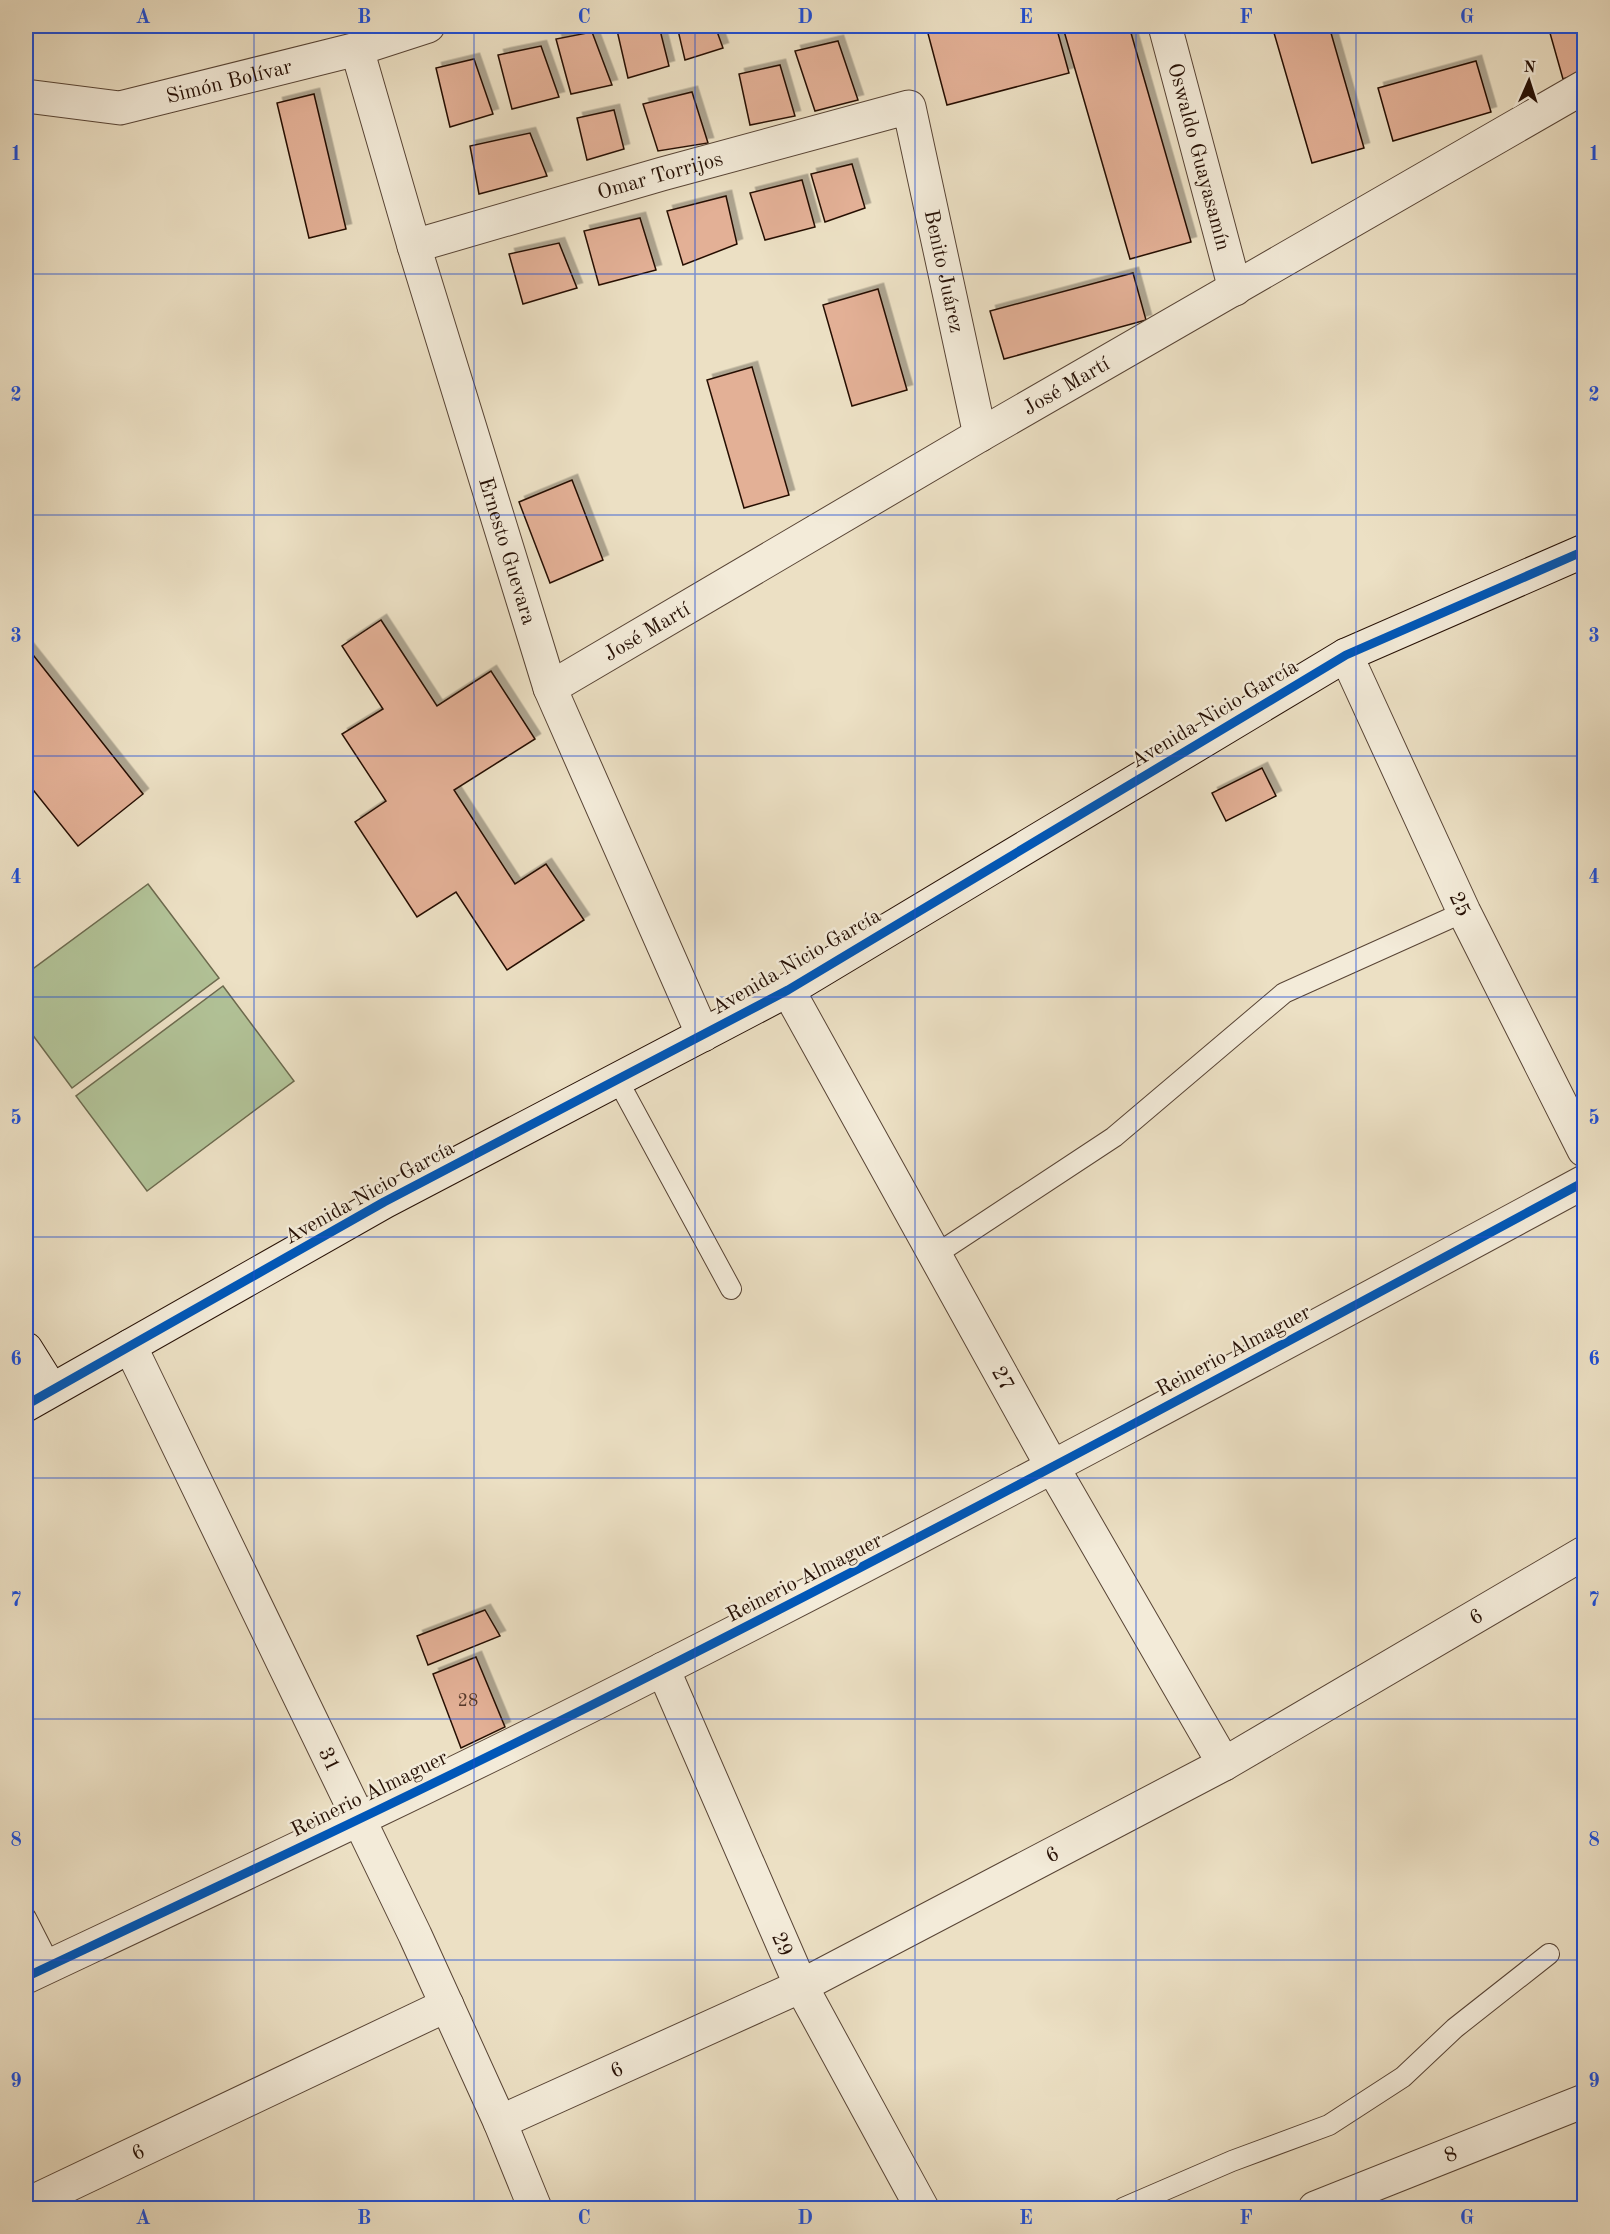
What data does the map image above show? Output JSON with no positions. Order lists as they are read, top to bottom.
{
  "streets": {
    "street": [
      "Simón Bolívar",
      "Oswaldo Guayasamín",
      "Omar Torrijos",
      "Benito Juárez",
      "José Martí",
      "Ernesto Guevara",
      "Avenida Nicio García",
      "25",
      "Reinerio Almaguer",
      "27",
      "6",
      "31",
      "29",
      "8"
    ]
  },
  "crossings": [
    ["Simón Bolívar", "Ernesto Guevara"],
    ["Oswaldo Guayasamín", "José Martí"],
    ["Omar Torrijos", "Benito Juárez"],
    ["Omar Torrijos", "Ernesto Guevara"],
    ["Benito Juárez", "José Martí"],
    ["José Martí", "Ernesto Guevara"],
    ["Ernesto Guevara", "Avenida Nicio García"],
    ["Avenida Nicio García", "25"],
    ["Avenida Nicio García", "27"],
    ["Avenida Nicio García", "31"],
    ["Reinerio Almaguer", "27"],
    ["Reinerio Almaguer", "31"],
    ["Reinerio Almaguer", "29"],
    ["27", "6"],
    ["6", "31"],
    ["6", "29"]
  ],
  "house_numbers": ["28"],
  "north": "top",
  "grid": {
    "columns": [
      "A",
      "B",
      "C",
      "D",
      "E",
      "F",
      "G"
    ],
    "rows": [
      "1",
      "2",
      "3",
      "4",
      "5",
      "6",
      "7",
      "8",
      "9"
    ]
  }
}
